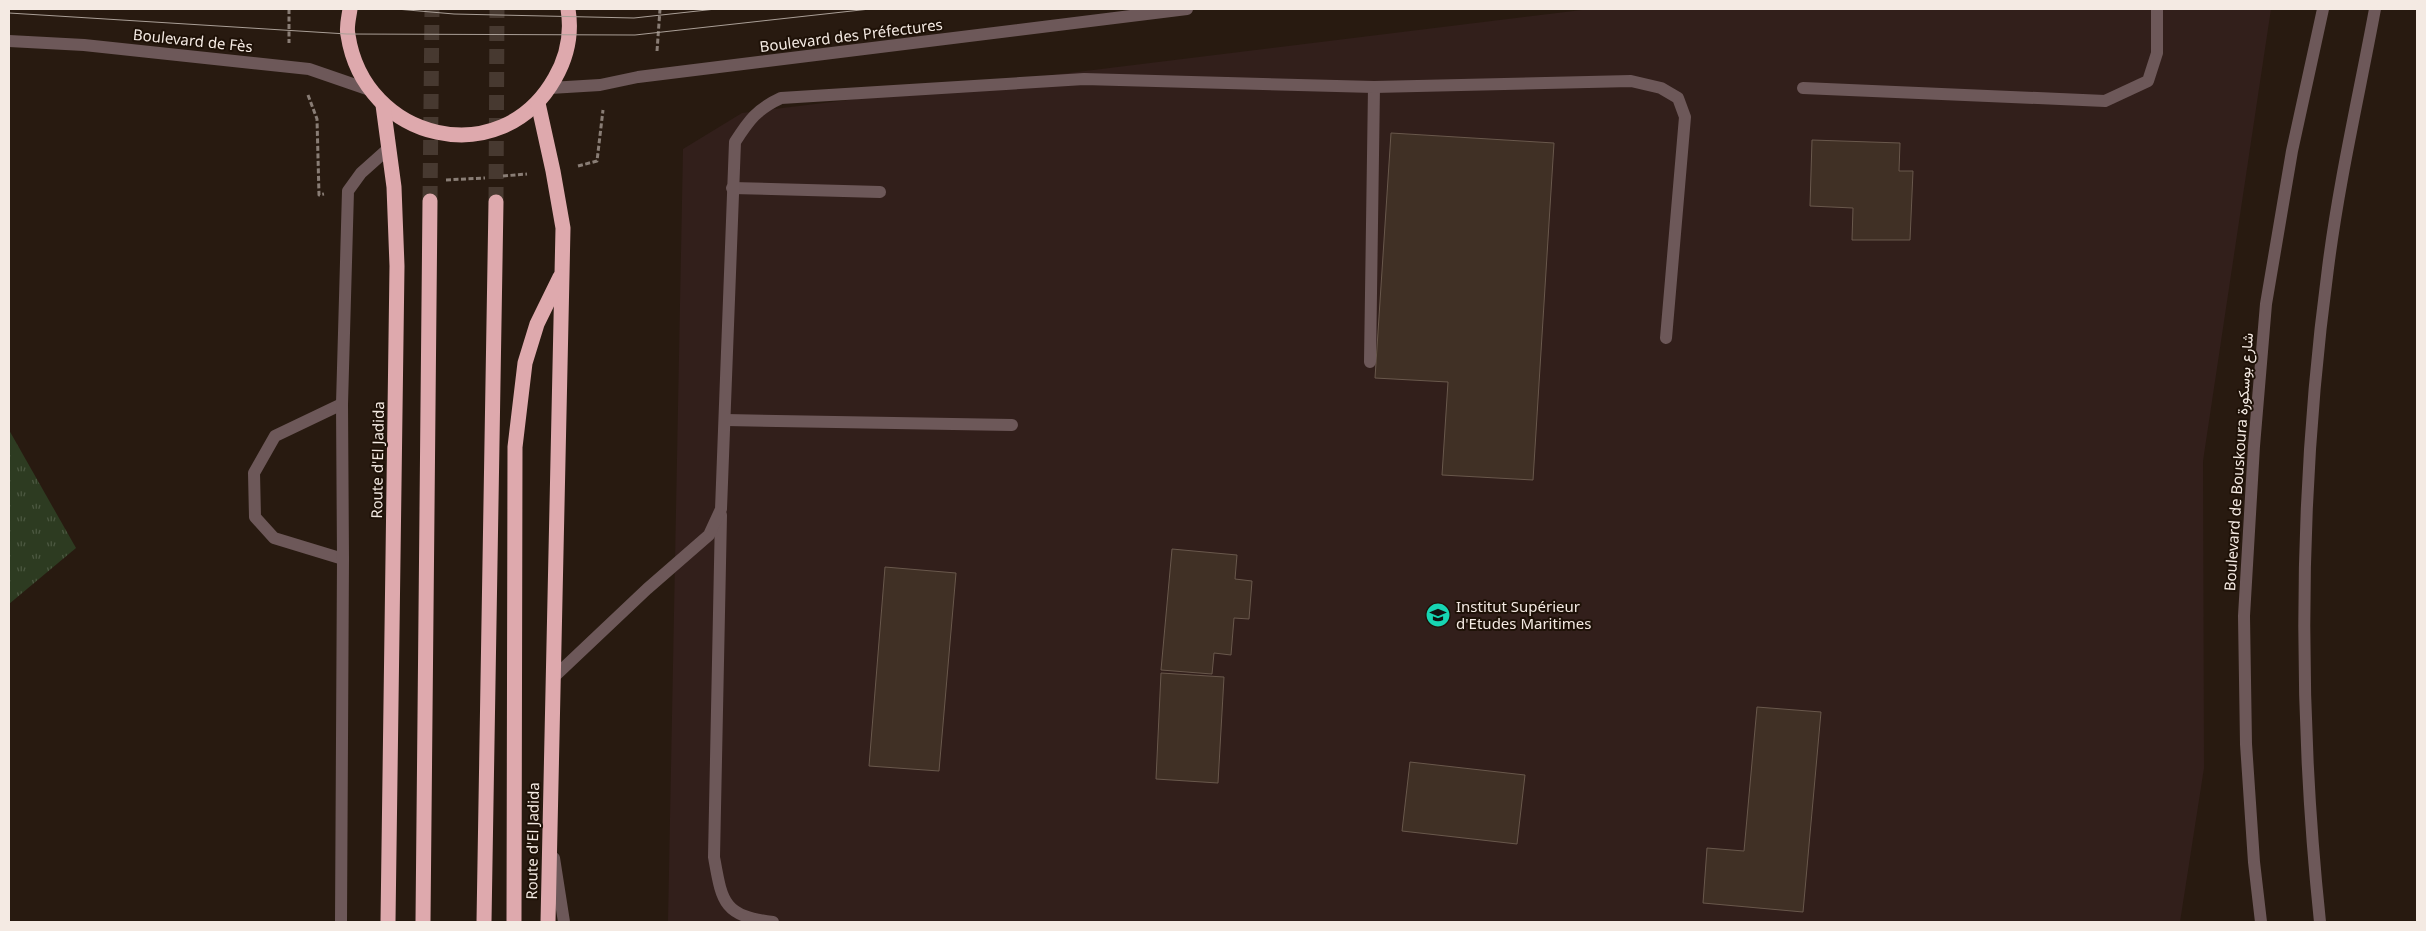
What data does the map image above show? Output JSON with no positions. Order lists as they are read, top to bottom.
{
  "streets": {
    "highway": ["Route d'El Jadida"],
    "street": ["Boulevard des Préfectures", "Boulevard de Fès", "Boulevard de Bouskoura شارع بوسكورة"]
  },
  "places": {
    "school or university": ["Institut Supérieur d'Etudes Maritimes"]
  }
}
